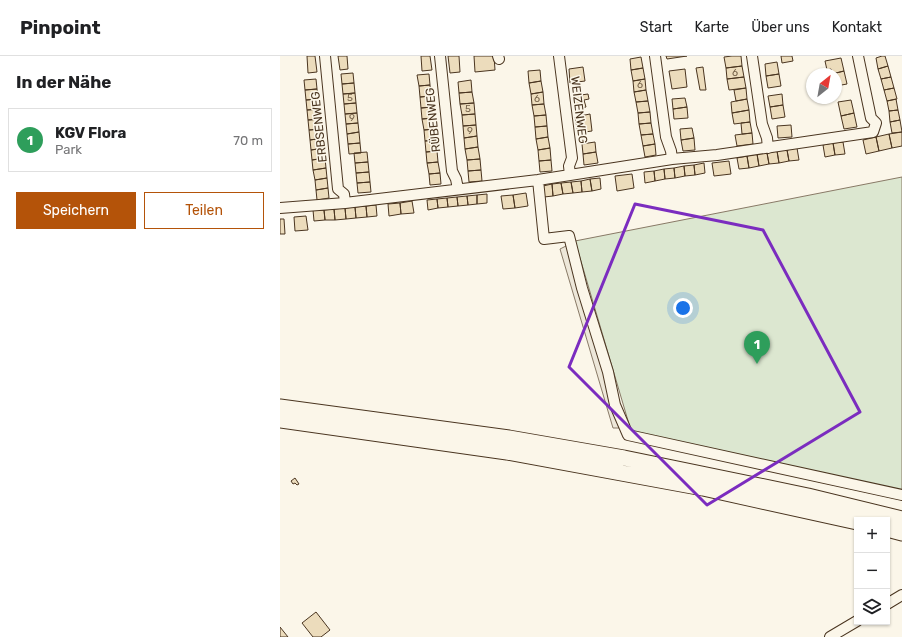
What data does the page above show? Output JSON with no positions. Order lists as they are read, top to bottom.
{
  "streets": {
    "street": ["WEIZENWEG", "RÜBENWEG", "ERBSENWEG"]
  },
  "house_numbers": [
    "6",
    "6",
    "5",
    "6",
    "5",
    "9",
    "9"
  ],
  "north": "top right",
  "page": {
    "header": "Pinpoint",
    "nav": [
      "Start",
      "Karte",
      "Über uns",
      "Kontakt"
    ],
    "heading": "In der Nähe",
    "list": [
      {
        "mark": "1",
        "name": "KGV Flora",
        "note": "Park",
        "value": "70 m"
      }
    ],
    "buttons": ["Speichern", "Teilen"],
    "pins": "1",
    "map_buttons": ["+", "−"]
  }
}
